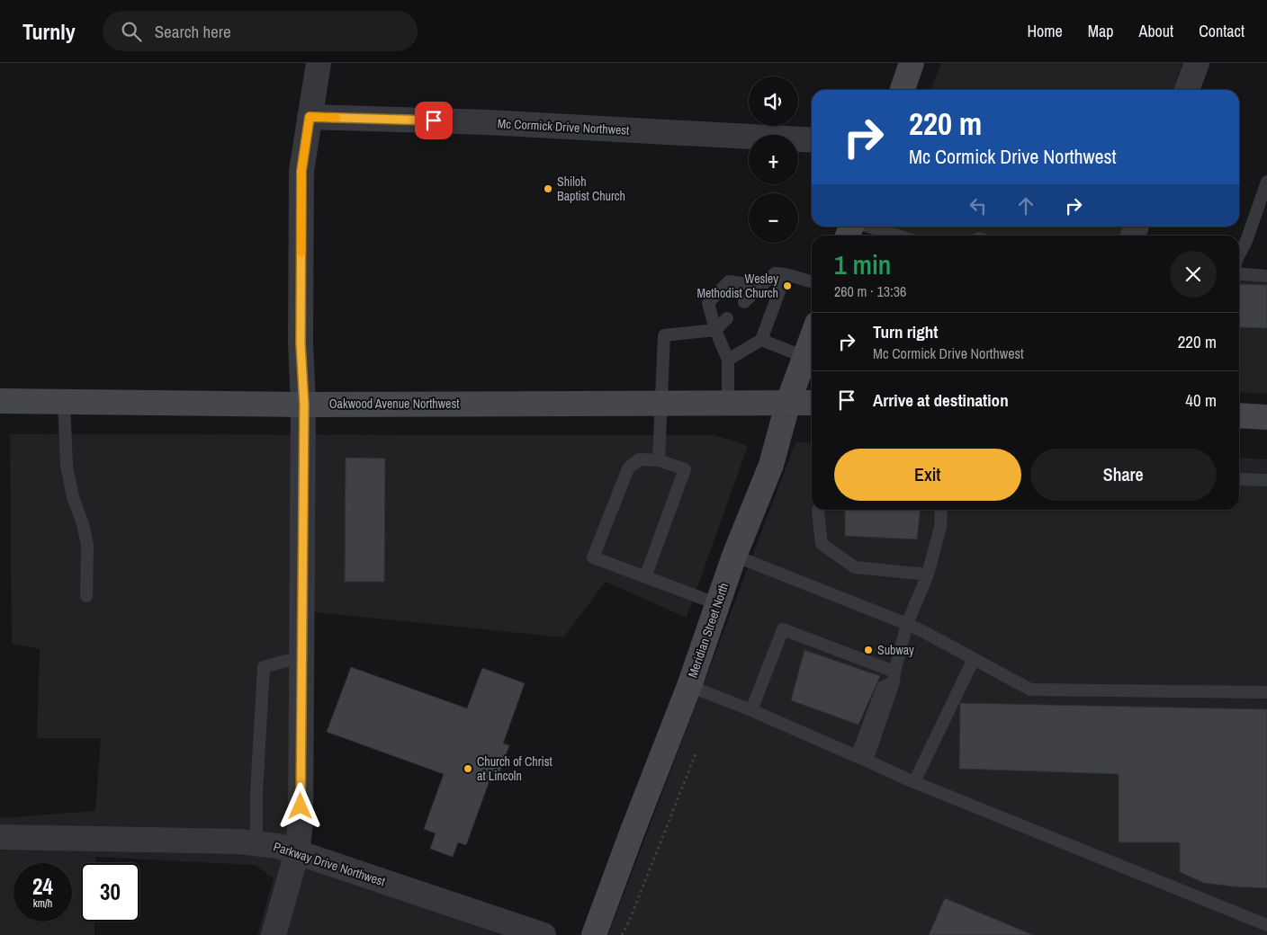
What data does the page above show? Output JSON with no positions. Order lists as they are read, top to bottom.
{
  "streets": {
    "street": [
      "Mc Cormick Drive Northwest",
      "Oakwood Avenue Northwest",
      "Meridian Street North",
      "Parkway Drive Northwest"
    ]
  },
  "crossings": [
    ["Oakwood Avenue Northwest", "Meridian Street North"]
  ],
  "places": [
    "Shiloh Baptist Church",
    "Wesley Methodist Church",
    "Subway",
    "Church of Christ at Lincoln"
  ],
  "page": {
    "header": "Turnly",
    "search": "Search here",
    "nav": [
      "Home",
      "Map",
      "About",
      "Contact"
    ],
    "map_buttons": ["+", "−"],
    "turn": ["220 m", "Mc Cormick Drive Northwest"],
    "heading": ["1 min", "260 m · 13:36"],
    "list": [
      {
        "name": "Turn right",
        "note": "Mc Cormick Drive Northwest",
        "value": "220 m"
      },
      {
        "name": "Arrive at destination",
        "value": "40 m"
      }
    ],
    "buttons": ["Exit", "Share"],
    "speed": "24 km/h",
    "limit": "30"
  }
}
